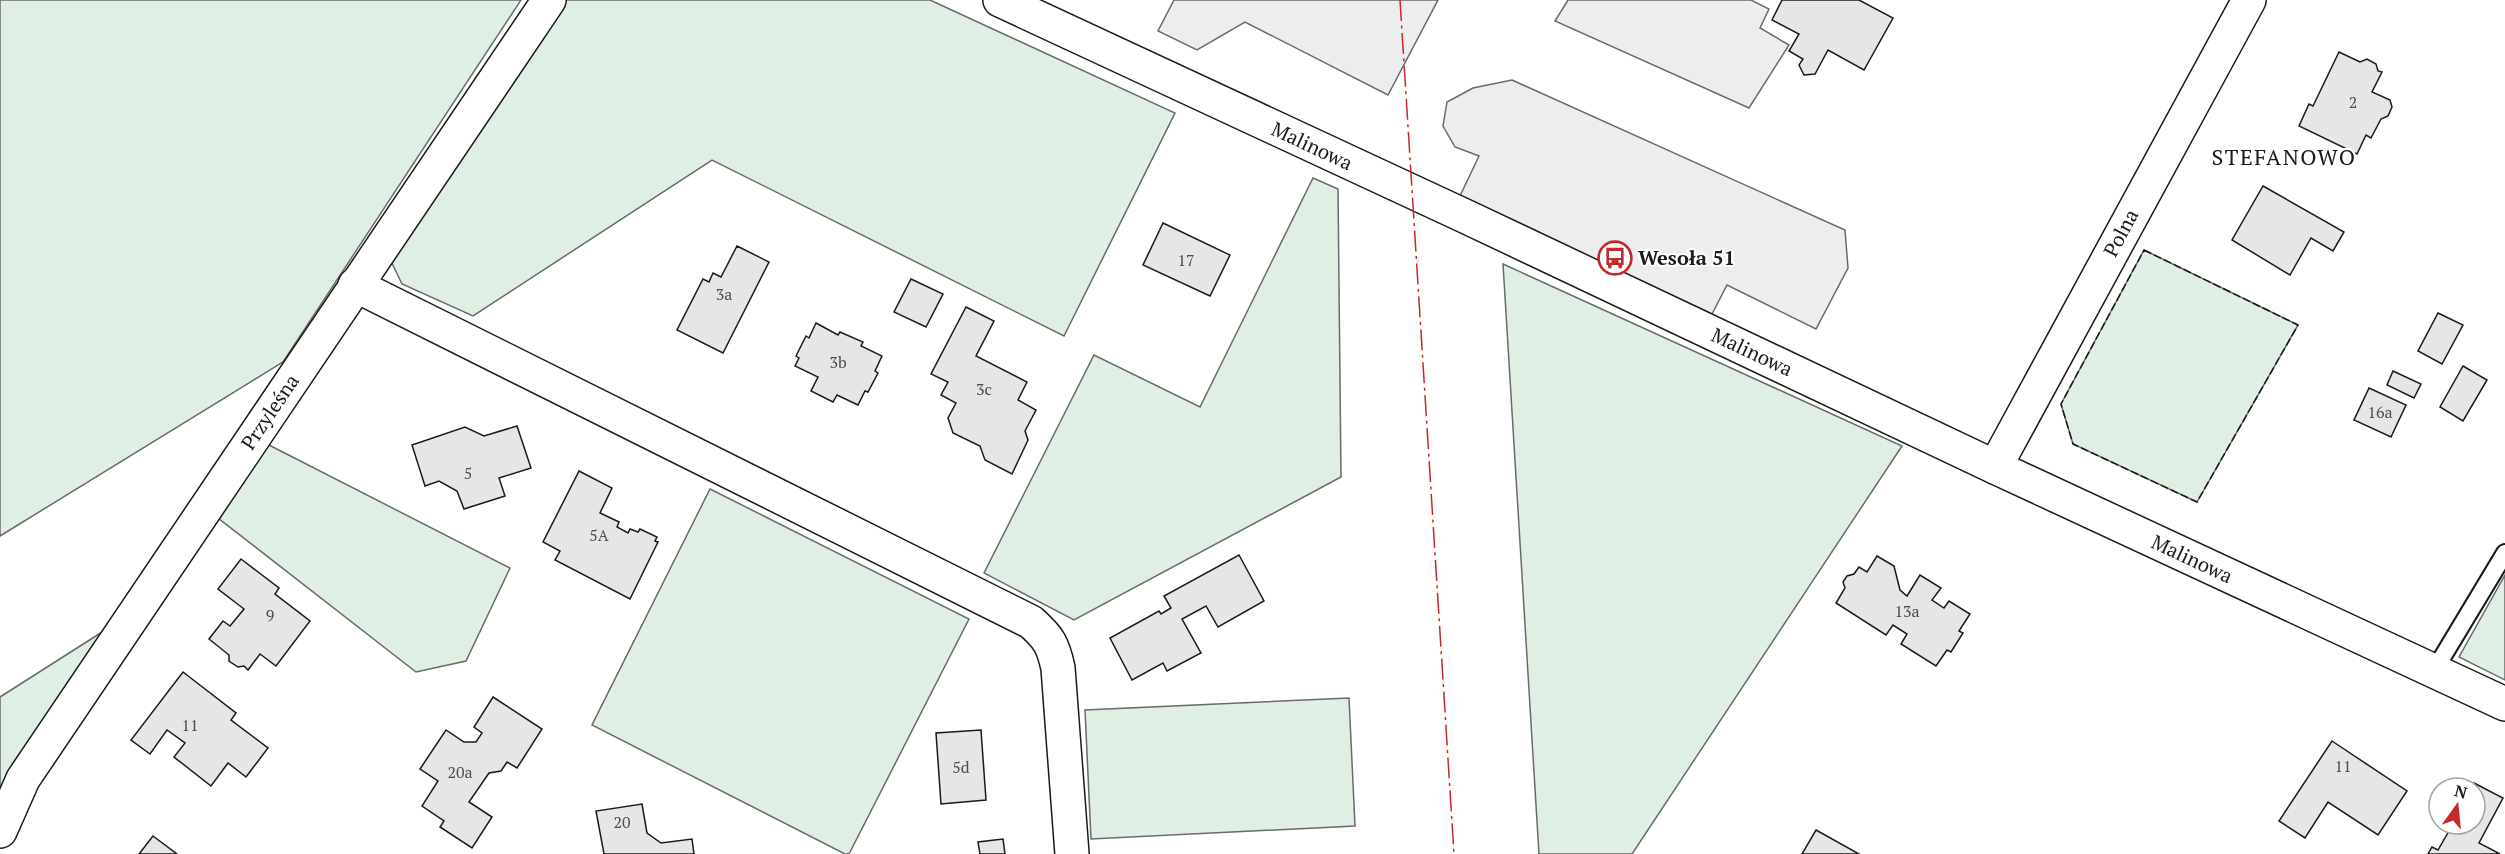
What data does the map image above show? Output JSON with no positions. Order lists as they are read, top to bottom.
{
  "streets": {
    "street": ["Malinowa", "Polna", "Przyleśna"]
  },
  "crossings": [
    ["Malinowa", "Polna"]
  ],
  "districts": ["STEFANOWO"],
  "places": {
    "bus stop": ["Wesoła 51"]
  },
  "house_numbers": [
    "2",
    "17",
    "3a",
    "3b",
    "3c",
    "16a",
    "5",
    "5A",
    "13a",
    "9",
    "11",
    "11",
    "5d",
    "20a",
    "20"
  ],
  "north": "top"
}
